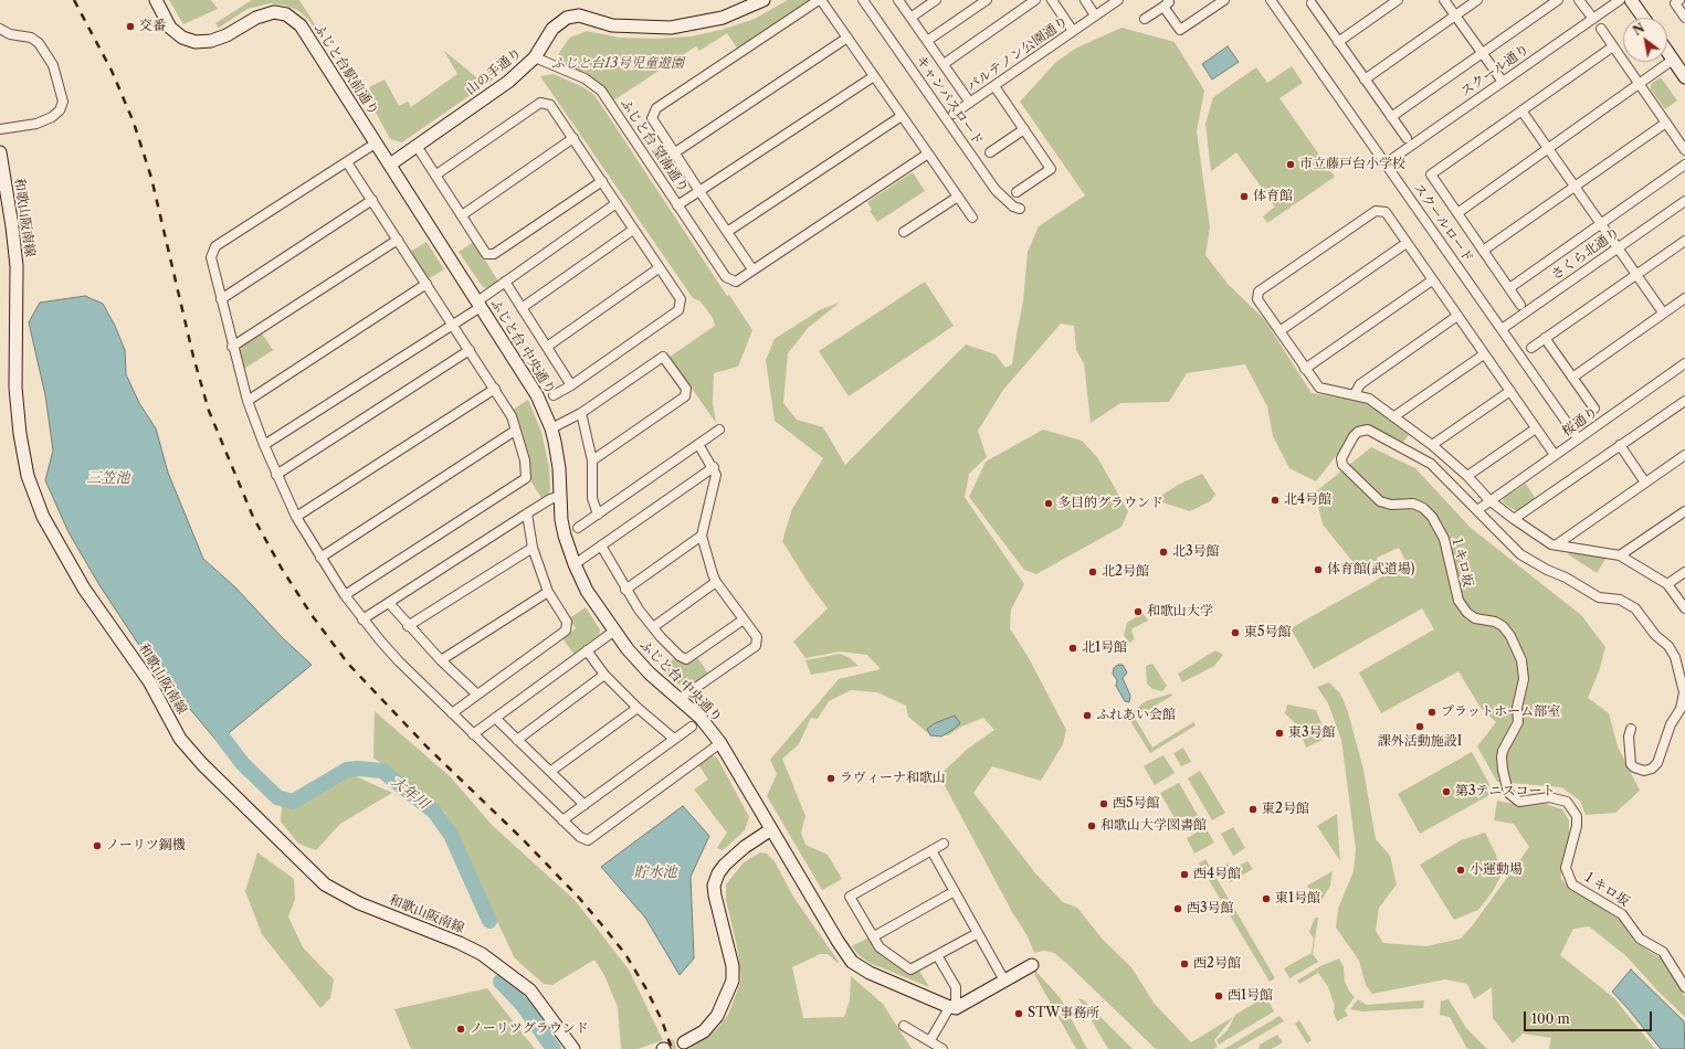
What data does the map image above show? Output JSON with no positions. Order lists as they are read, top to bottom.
{
  "streets": {
    "street": [
      "パルテノン公園通り",
      "ふじと台駅前通り",
      "スクール通り",
      "山の手通り",
      "キャンパスロード",
      "ふじと台 望海通り",
      "和歌山阪南線",
      "スクールロード",
      "さくら北通り",
      "ふじと台 中央通り",
      "桜通り",
      "１キロ坂"
    ]
  },
  "crossings": [
    ["スクール通り", "スクールロード"],
    ["山の手通り", "ふじと台 望海通り"],
    ["山の手通り", "ふじと台 中央通り"],
    ["スクールロード", "さくら北通り"],
    ["スクールロード", "桜通り"],
    ["桜通り", "１キロ坂"]
  ],
  "water": ["三笠池", "大年川", "貯水池"],
  "parks": ["ふじと台13号児童遊園"],
  "places": [
    "交番",
    "市立藤戸台小学校",
    "体育館",
    "北4号館",
    "多目的グラウンド",
    "北3号館",
    "体育館(武道場)",
    "北2号館",
    "和歌山大学",
    "東5号館",
    "北1号館",
    "プラットホーム部室",
    "ふれあい会館",
    "課外活動施設I",
    "東3号館",
    "ラヴィーナ和歌山",
    "第3テニスコート",
    "西5号館",
    "東2号館",
    "和歌山大学図書館",
    "ノーリツ鋼機",
    "小運動場",
    "西4号館",
    "東1号館",
    "西3号館",
    "西2号館",
    "西1号館",
    "STW事務所",
    "ノーリツグラウンド"
  ],
  "scale_bar": "100 m",
  "north": "top left"
}
